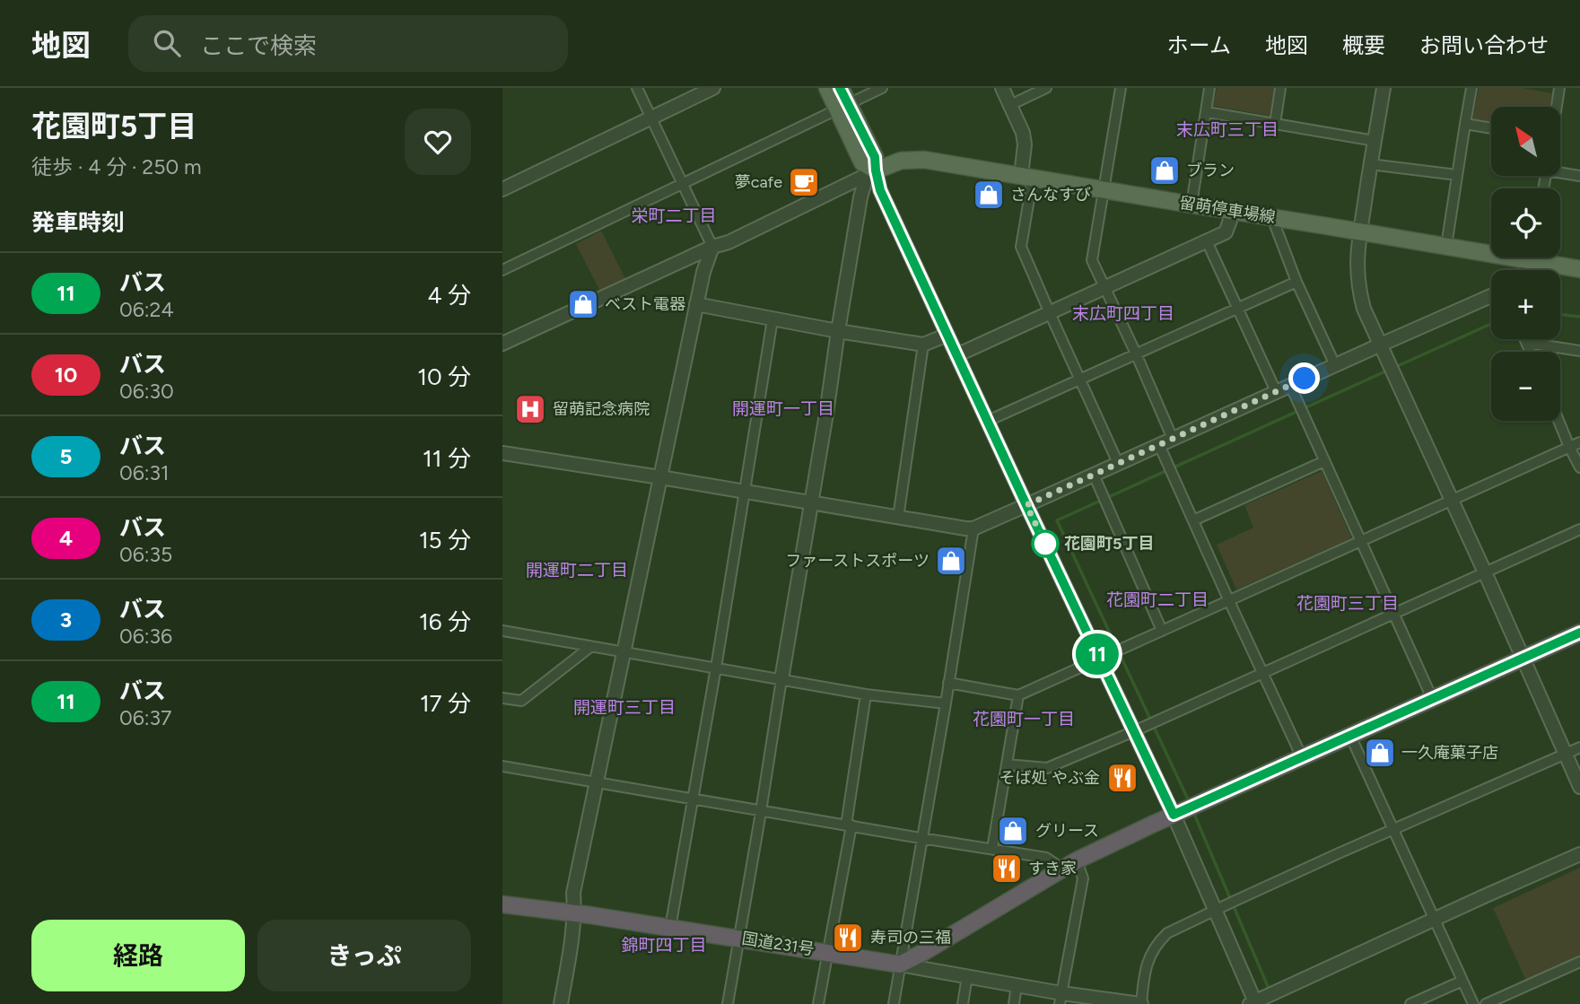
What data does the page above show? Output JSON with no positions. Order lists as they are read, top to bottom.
{
  "streets": {
    "highway": ["国道231号"],
    "main road": ["留萌停車場線"]
  },
  "districts": [
    "末広町三丁目",
    "栄町二丁目",
    "末広町四丁目",
    "開運町一丁目",
    "開運町二丁目",
    "花園町二丁目",
    "花園町三丁目",
    "開運町三丁目",
    "花園町一丁目",
    "錦町四丁目"
  ],
  "places": {
    "shop": [
      "ブラン",
      "さんなすび",
      "ベスト電器",
      "ファーストスポーツ",
      "一久庵菓子店",
      "グリース"
    ],
    "cafe": ["夢cafe"],
    "hospital": ["留萌記念病院"],
    "other": ["花園町5丁目"],
    "restaurant": ["そば処 やぶ金", "すき家", "寿司の三福"]
  },
  "lines": ["bus line 11"],
  "north": "top left",
  "page": {
    "header": "地図",
    "search": "ここで検索",
    "nav": [
      "ホーム",
      "地図",
      "概要",
      "お問い合わせ"
    ],
    "heading": [
      ["花園町5丁目", "徒歩 · 4 分 · 250 m"],
      "発車時刻"
    ],
    "on_map": "11",
    "map_buttons": ["+", "−"],
    "list": [
      {
        "mark": "11",
        "name": "バス",
        "note": "06:24",
        "value": "4 分"
      },
      {
        "mark": "10",
        "name": "バス",
        "note": "06:30",
        "value": "10 分"
      },
      {
        "mark": "5",
        "name": "バス",
        "note": "06:31",
        "value": "11 分"
      },
      {
        "mark": "4",
        "name": "バス",
        "note": "06:35",
        "value": "15 分"
      },
      {
        "mark": "3",
        "name": "バス",
        "note": "06:36",
        "value": "16 分"
      },
      {
        "mark": "11",
        "name": "バス",
        "note": "06:37",
        "value": "17 分"
      }
    ],
    "buttons": ["経路", "きっぷ"]
  }
}
